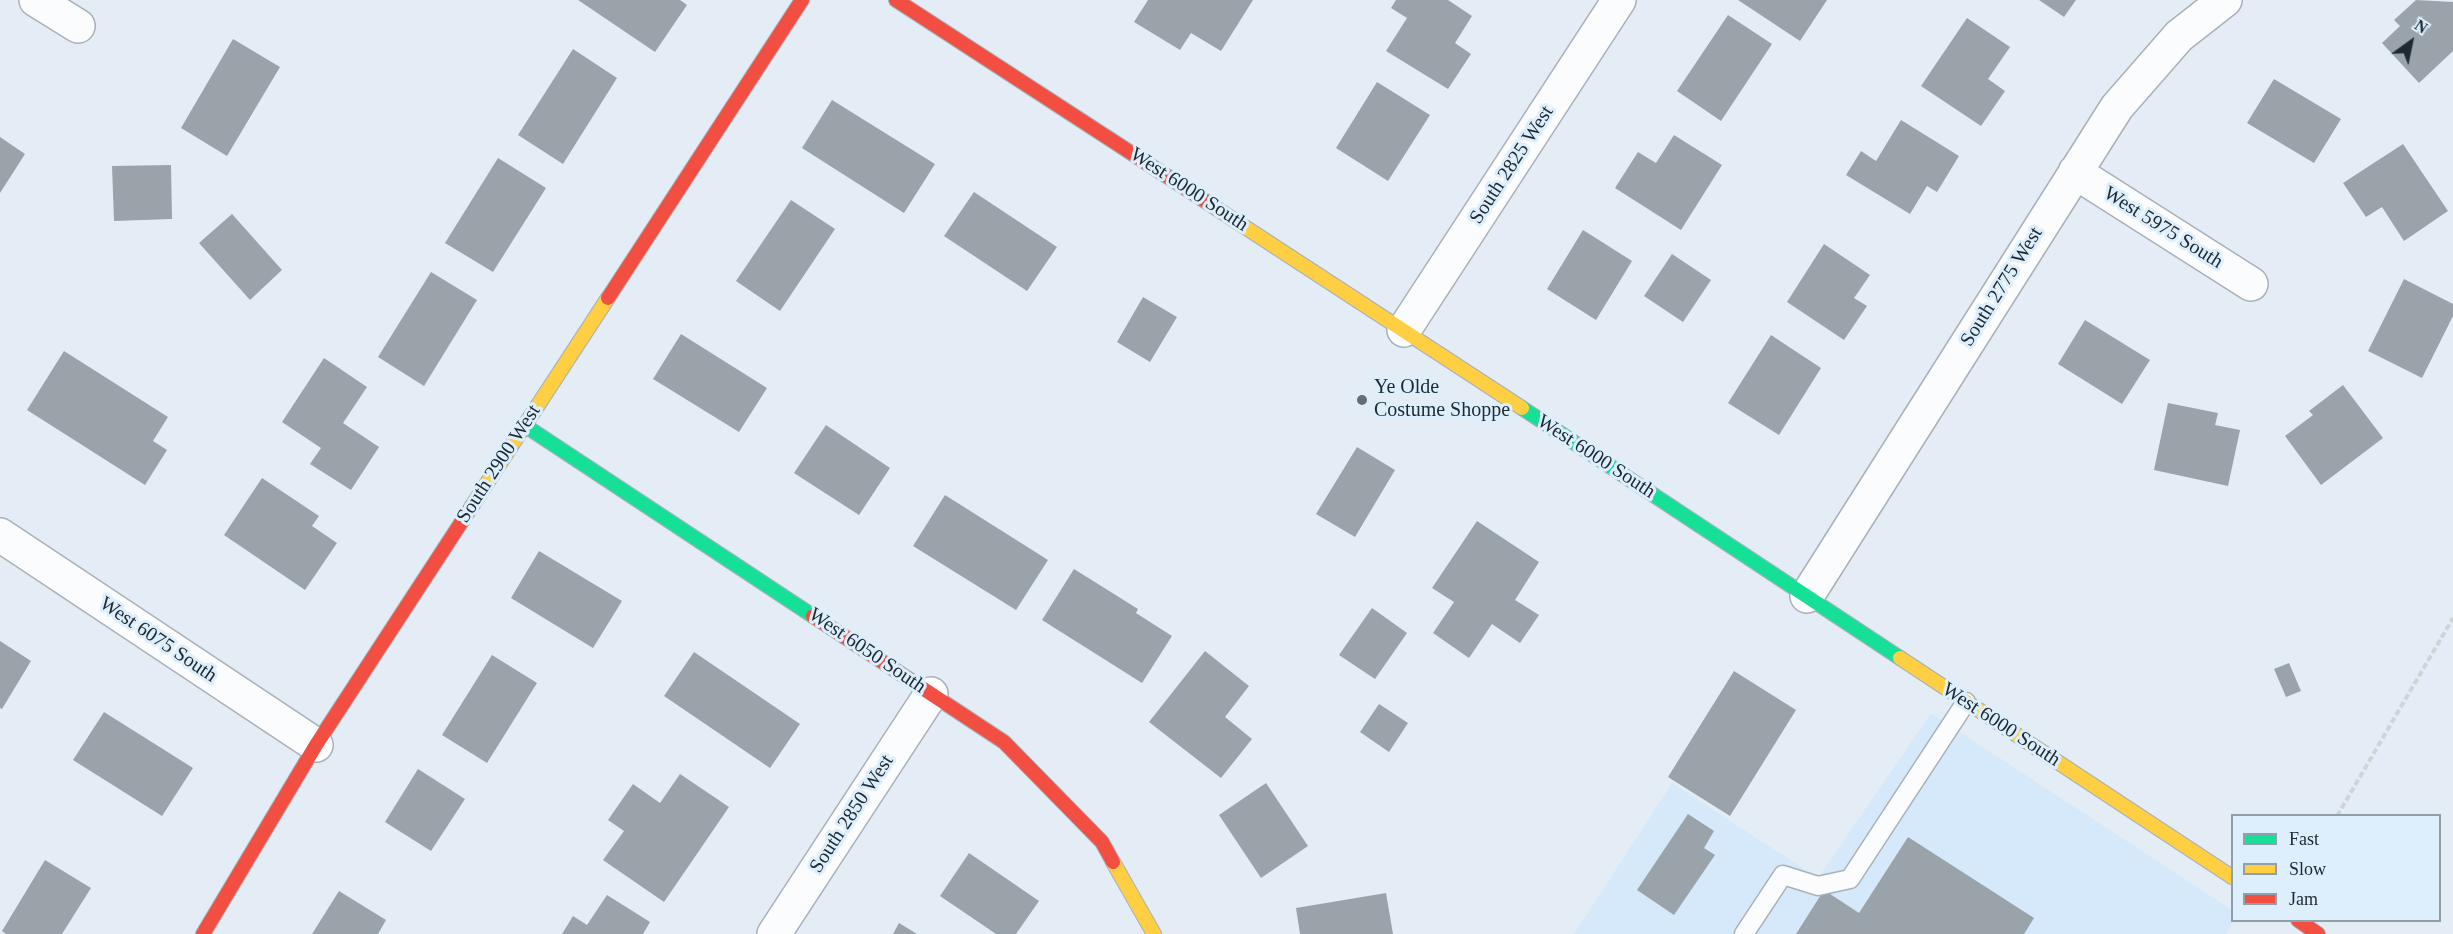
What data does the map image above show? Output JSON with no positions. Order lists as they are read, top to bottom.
{
  "streets": {
    "street": [
      "South 2825 West",
      "West 6000 South",
      "West 5975 South",
      "South 2775 West",
      "South 2900 West",
      "West 6075 South",
      "West 6050 South",
      "South 2850 West"
    ]
  },
  "crossings": [
    ["South 2825 West", "West 6000 South"],
    ["West 6000 South", "South 2775 West"],
    ["West 5975 South", "South 2775 West"],
    ["South 2900 West", "West 6075 South"],
    ["South 2900 West", "West 6050 South"],
    ["West 6050 South", "South 2850 West"]
  ],
  "places": ["Ye Olde Costume Shoppe"],
  "legend": ["Fast", "Slow", "Jam"],
  "north": "top right"
}
